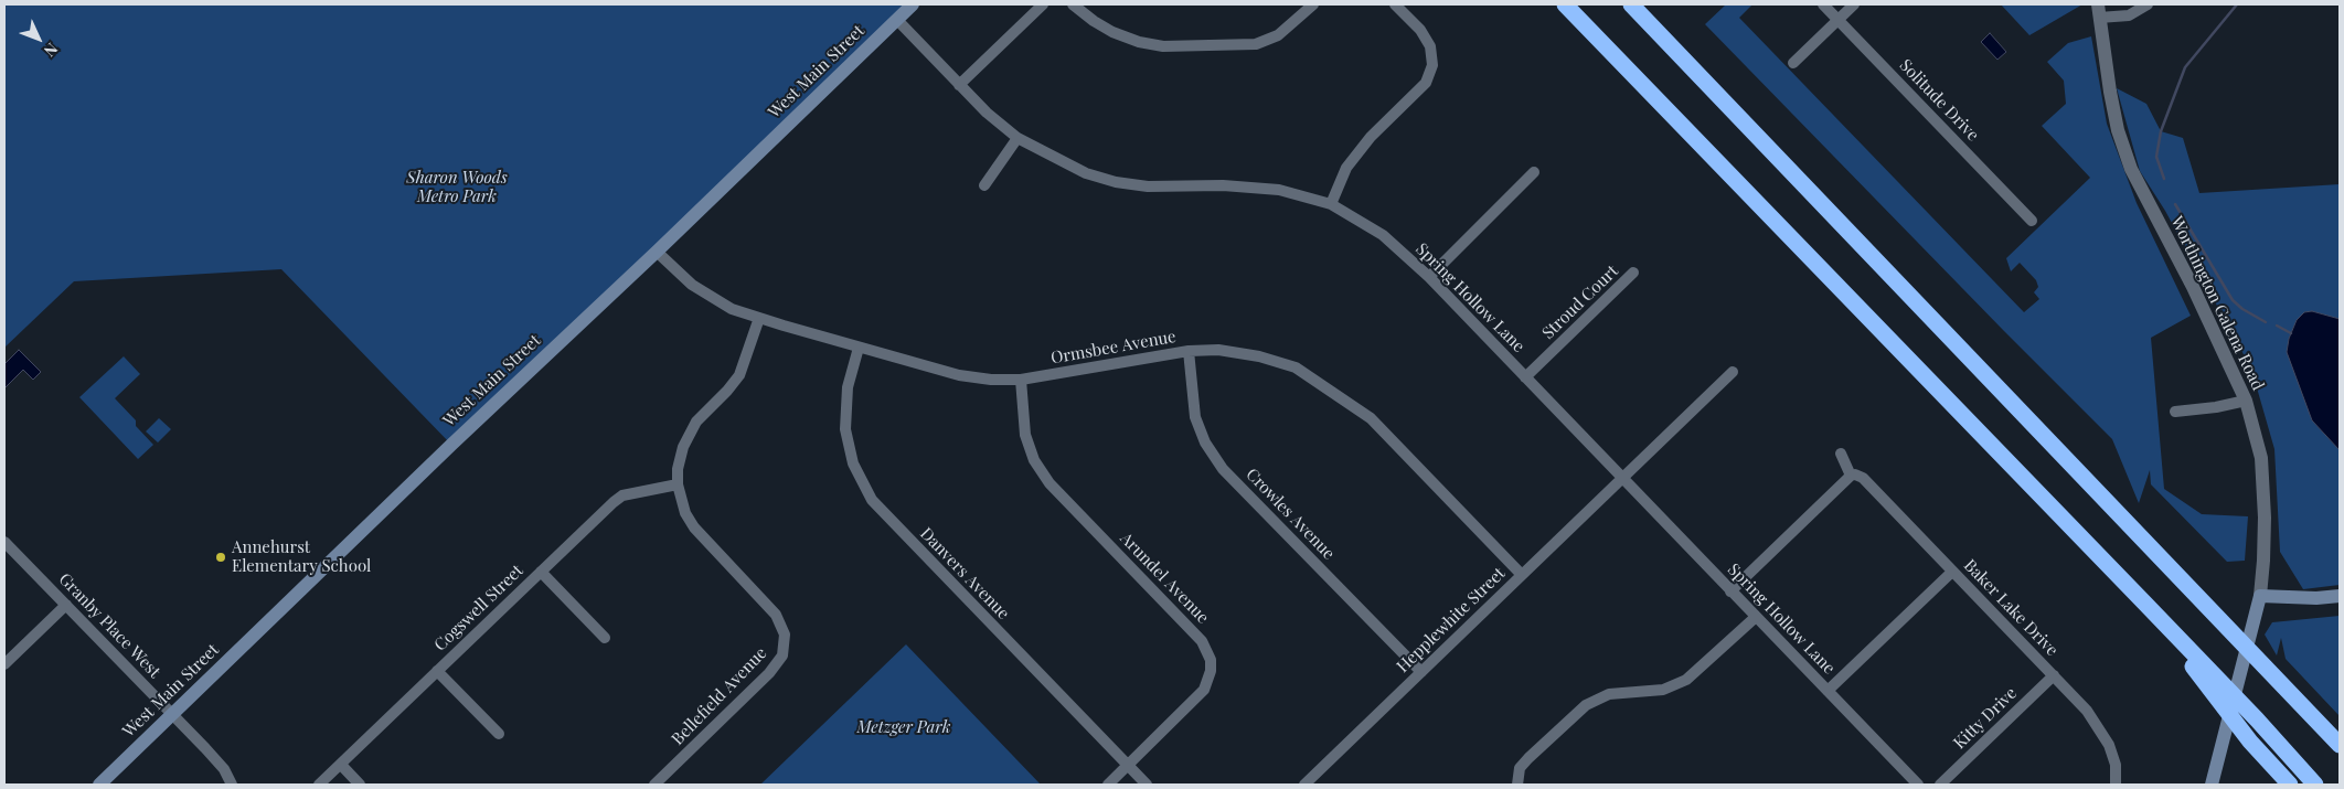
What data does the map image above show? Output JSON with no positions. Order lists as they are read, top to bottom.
{
  "streets": {
    "main road": ["West Main Street", "Worthington Galena Road"],
    "street": [
      "Solitude Drive",
      "Spring Hollow Lane",
      "Stroud Court",
      "Ormsbee Avenue",
      "Crowles Avenue",
      "Danvers Avenue",
      "Arundel Avenue",
      "Cogswell Street",
      "Baker Lake Drive",
      "Hepplewhite Street",
      "Granby Place West",
      "Bellefield Avenue",
      "Kitty Drive"
    ]
  },
  "crossings": [
    ["West Main Street", "Spring Hollow Lane"],
    ["West Main Street", "Ormsbee Avenue"],
    ["West Main Street", "Granby Place West"],
    ["Spring Hollow Lane", "Stroud Court"],
    ["Spring Hollow Lane", "Hepplewhite Street"],
    ["Ormsbee Avenue", "Crowles Avenue"],
    ["Ormsbee Avenue", "Danvers Avenue"],
    ["Ormsbee Avenue", "Arundel Avenue"],
    ["Ormsbee Avenue", "Hepplewhite Street"],
    ["Ormsbee Avenue", "Bellefield Avenue"],
    ["Crowles Avenue", "Hepplewhite Street"],
    ["Danvers Avenue", "Arundel Avenue"],
    ["Cogswell Street", "Bellefield Avenue"],
    ["Baker Lake Drive", "Kitty Drive"]
  ],
  "parks": ["Sharon Woods Metro Park", "Metzger Park"],
  "places": ["Annehurst Elementary School"],
  "north": "bottom right"
}
